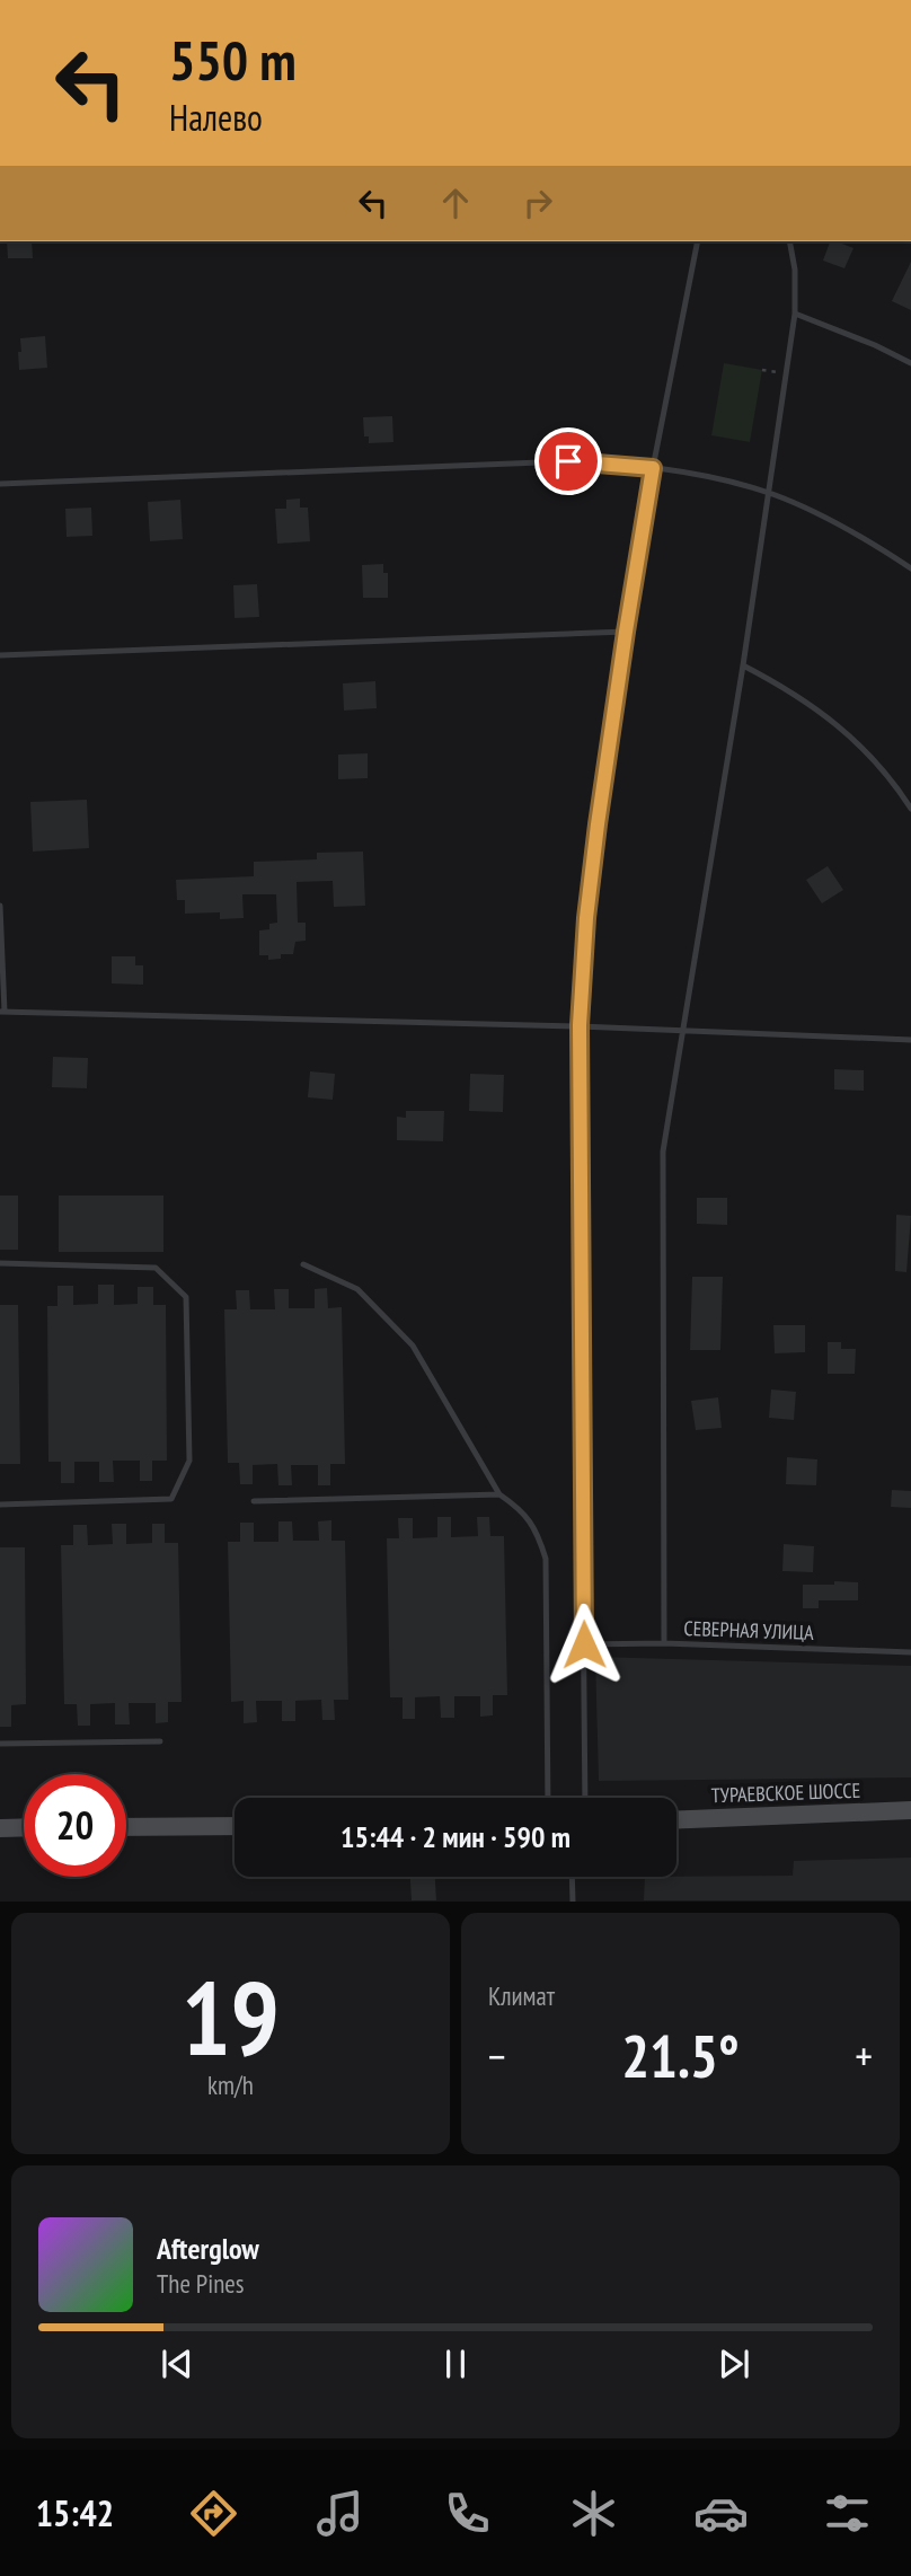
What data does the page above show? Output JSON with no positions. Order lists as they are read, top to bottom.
{
  "streets": {
    "main road": ["ТУРАЕВСКОЕ ШОССЕ"],
    "lane": ["СЕВЕРНАЯ УЛИЦА"]
  },
  "page": {
    "turn": ["550 m", "Налево"],
    "limit": "20",
    "trip": "15:44 · 2 мин · 590 m",
    "tile": [
      ["19", "km/h"],
      "Климат"
    ],
    "heat": ["−", "21.5°", "+"],
    "song": ["Afterglow", "The Pines"],
    "tabs": "15:42"
  }
}
